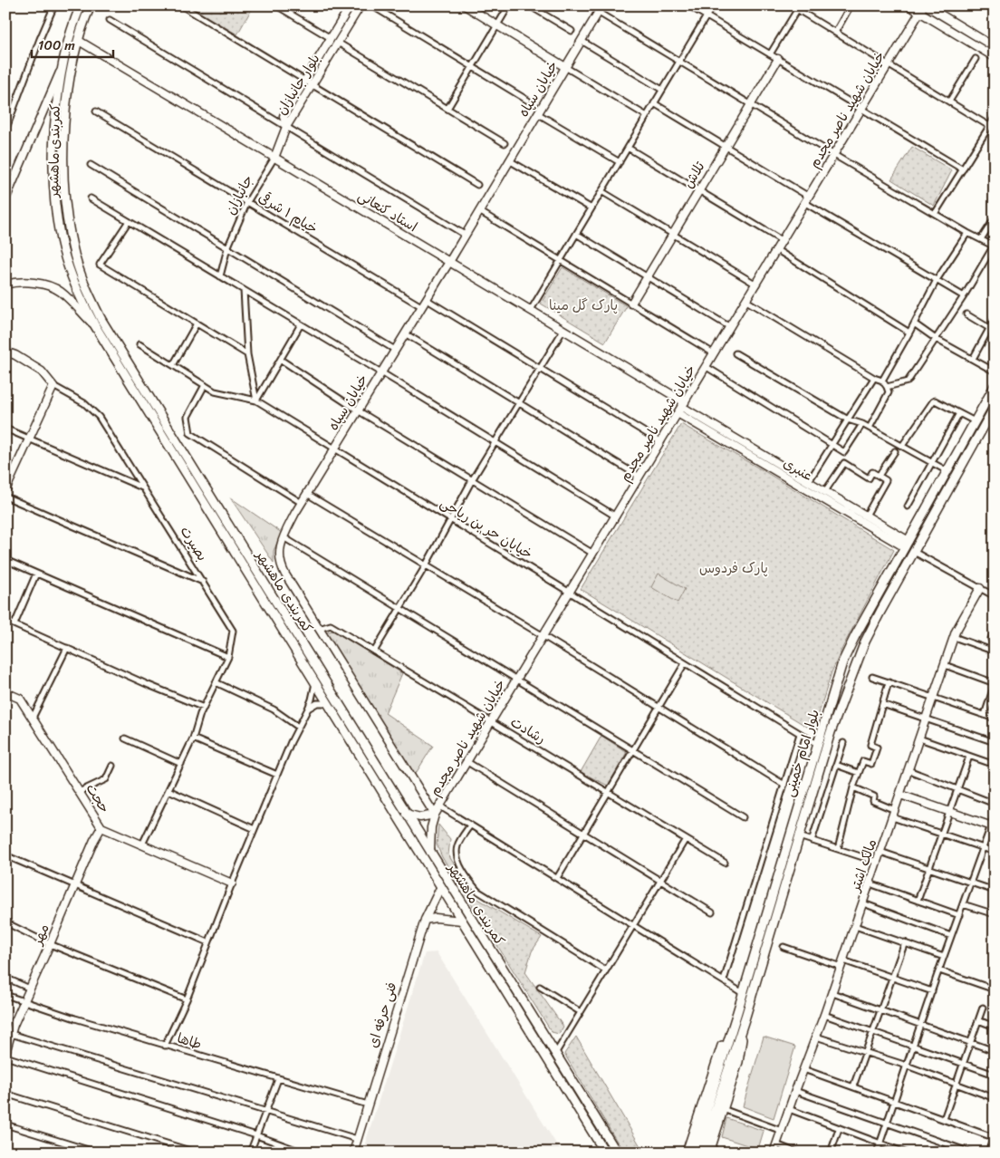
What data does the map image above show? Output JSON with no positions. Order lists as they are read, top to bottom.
{
  "streets": {
    "main road": ["کمربندی ماهشهر", "بلوار امام خمینی"],
    "street": [
      "بلوار جانبازان",
      "خیابان سپاه",
      "خیابان شهید ناصر مجدم",
      "تلاش",
      "جانبازان",
      "استاد کنعانی",
      "خیام ۱ شرقی",
      "عنبری",
      "خیابان حر بن ریاحی",
      "بصیرت",
      "رشادت",
      "حجت",
      "مالک اشتر",
      "مهر",
      "فنی حرفه ای",
      "طاها"
    ]
  },
  "crossings": [
    ["بلوار جانبازان", "جانبازان"],
    ["خیابان سپاه", "خیابان شهید ناصر مجدم"],
    ["خیابان سپاه", "استاد کنعانی"],
    ["خیابان سپاه", "خیام ۱ شرقی"],
    ["خیابان سپاه", "خیابان حر بن ریاحی"],
    ["خیابان سپاه", "رشادت"],
    ["خیابان شهید ناصر مجدم", "کمربندی ماهشهر"],
    ["خیابان شهید ناصر مجدم", "استاد کنعانی"],
    ["خیابان شهید ناصر مجدم", "عنبری"],
    ["خیابان شهید ناصر مجدم", "خیابان حر بن ریاحی"],
    ["خیابان شهید ناصر مجدم", "رشادت"],
    ["کمربندی ماهشهر", "استاد کنعانی"],
    ["کمربندی ماهشهر", "فنی حرفه ای"],
    ["جانبازان", "استاد کنعانی"],
    ["جانبازان", "خیام ۱ شرقی"],
    ["استاد کنعانی", "عنبری"],
    ["عنبری", "بلوار امام خمینی"],
    ["خیابان حر بن ریاحی", "بلوار امام خمینی"],
    ["بصیرت", "حجت"],
    ["حجت", "مهر"],
    ["مهر", "طاها"],
    ["فنی حرفه ای", "طاها"]
  ],
  "parks": ["پارک گل مینا", "پارک فردوس"],
  "scale_bar": "100 m"
}
